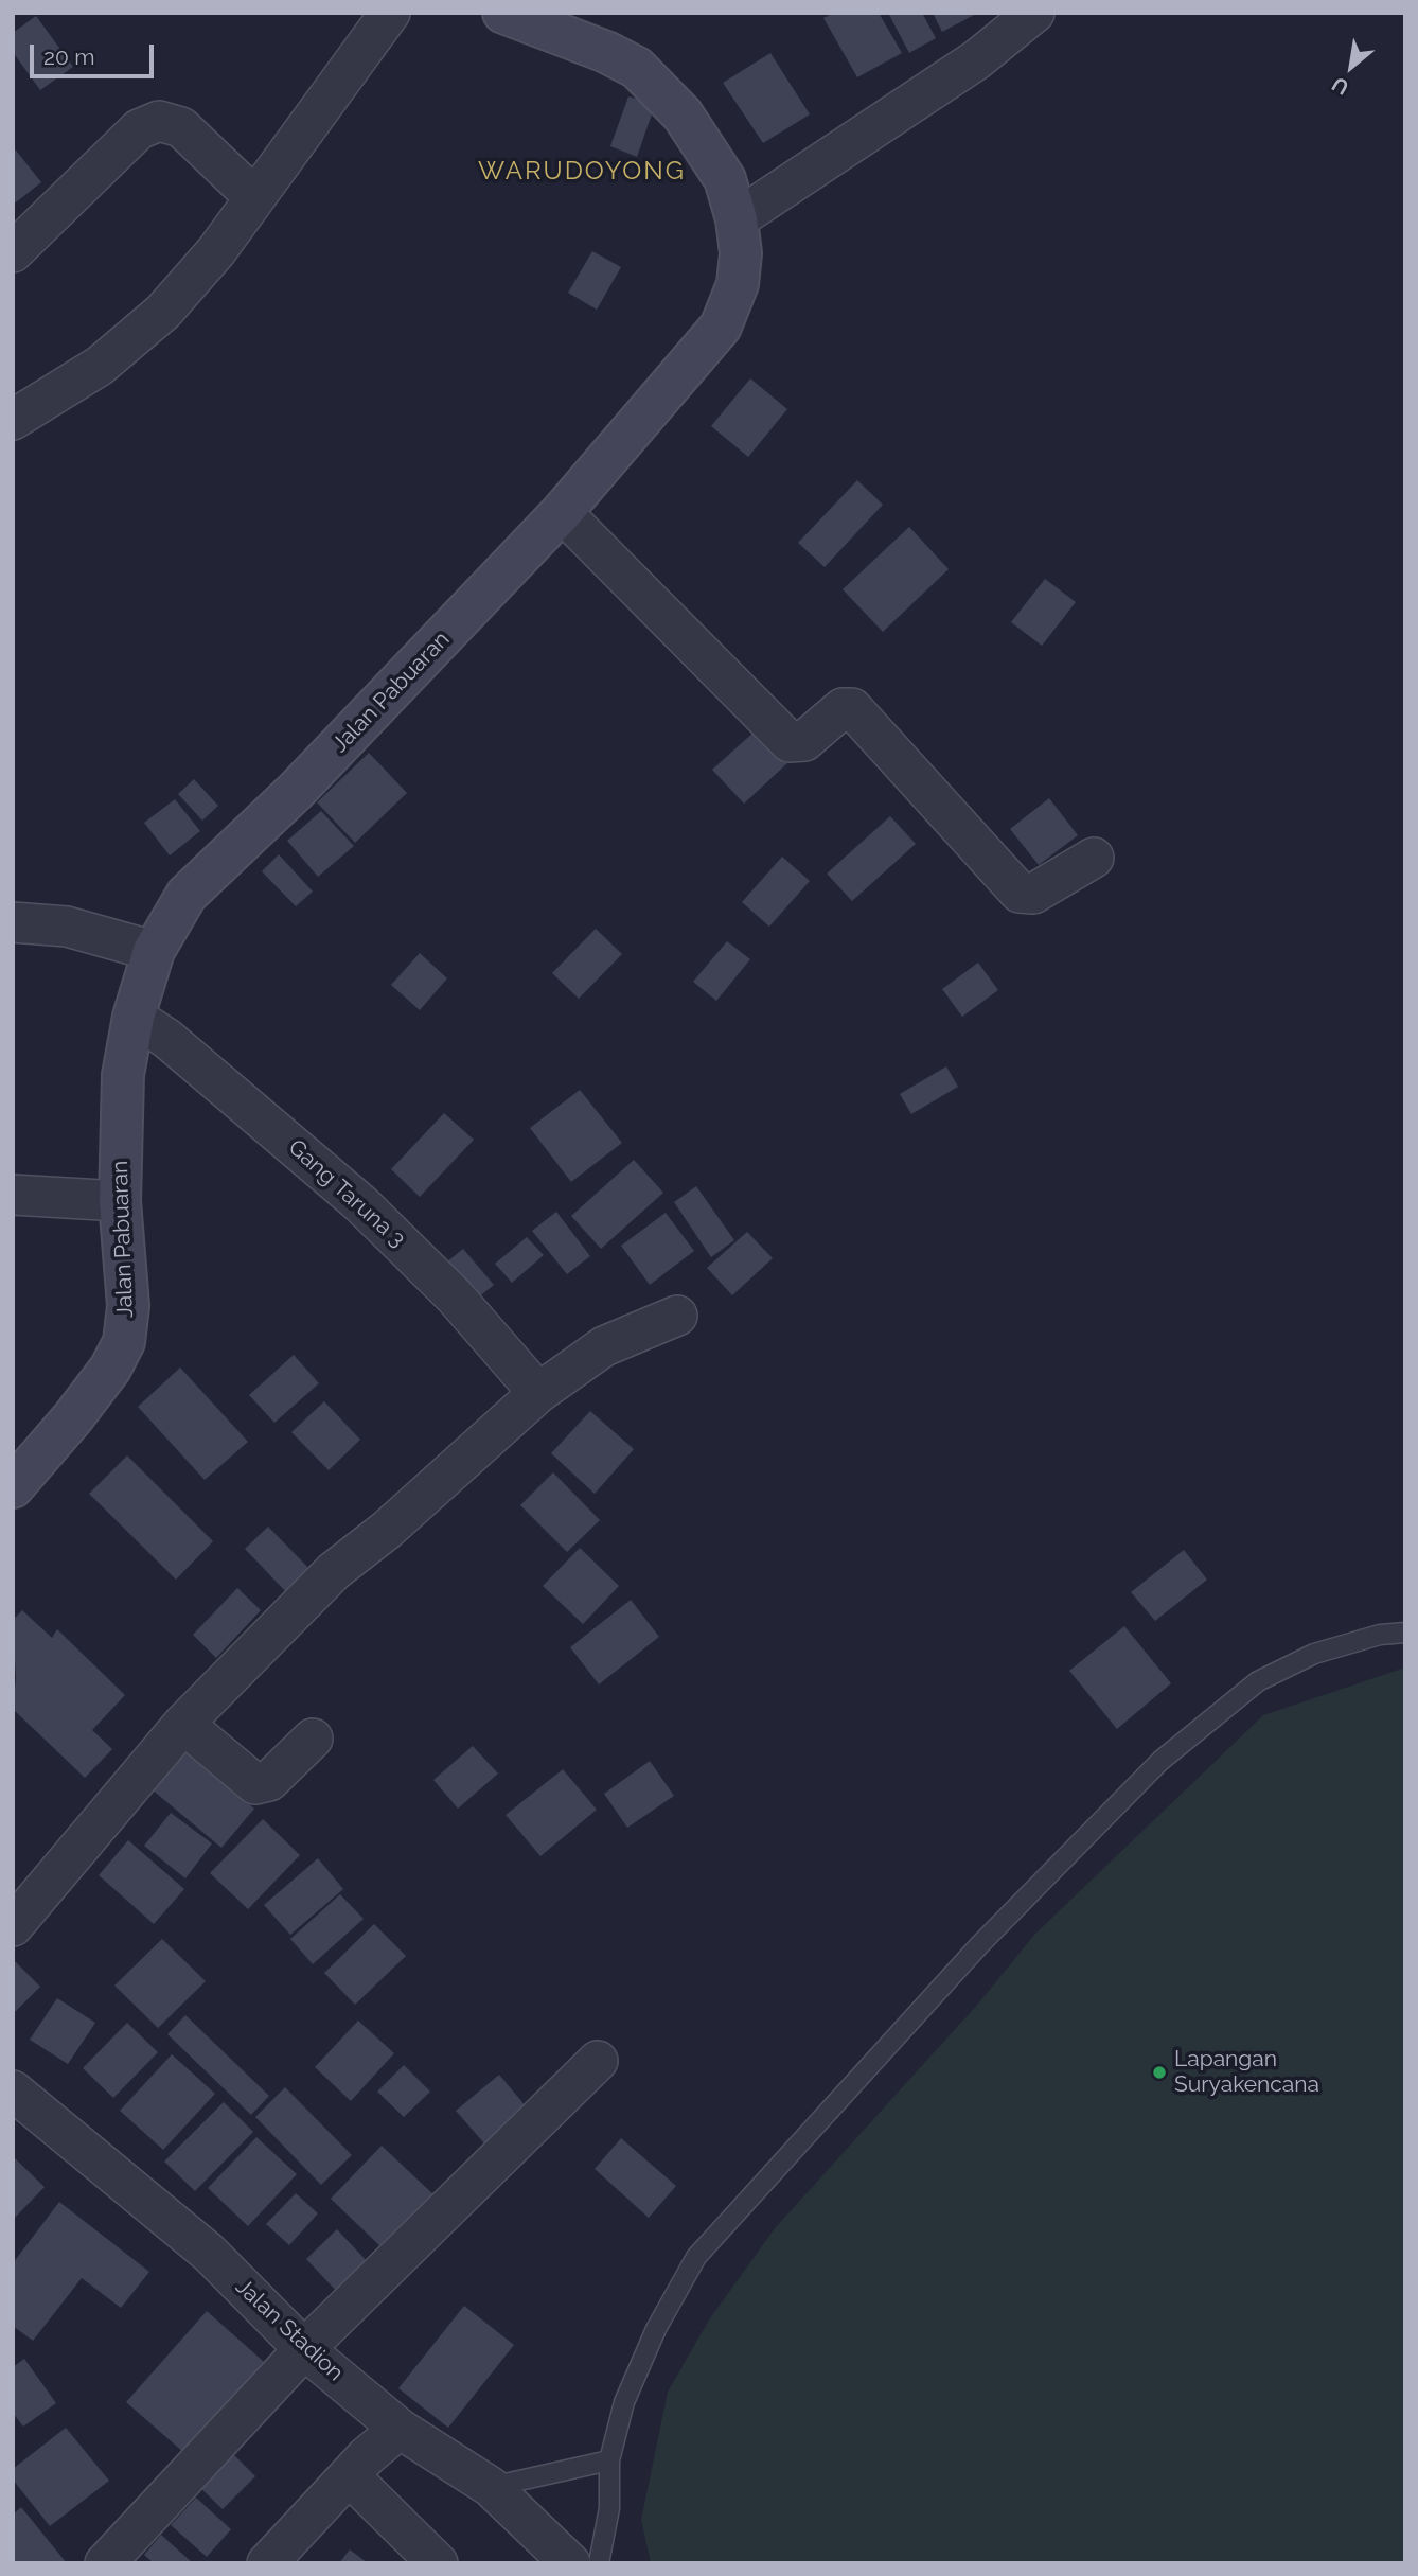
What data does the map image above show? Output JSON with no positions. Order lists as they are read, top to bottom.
{
  "streets": {
    "street": ["Jalan Pabuaran", "Gang Taruna 3", "Jalan Stadion"]
  },
  "crossings": [
    ["Jalan Pabuaran", "Gang Taruna 3"]
  ],
  "districts": ["WARUDOYONG"],
  "places": ["Lapangan Suryakencana"],
  "scale_bar": "20 m",
  "north": "bottom left"
}
